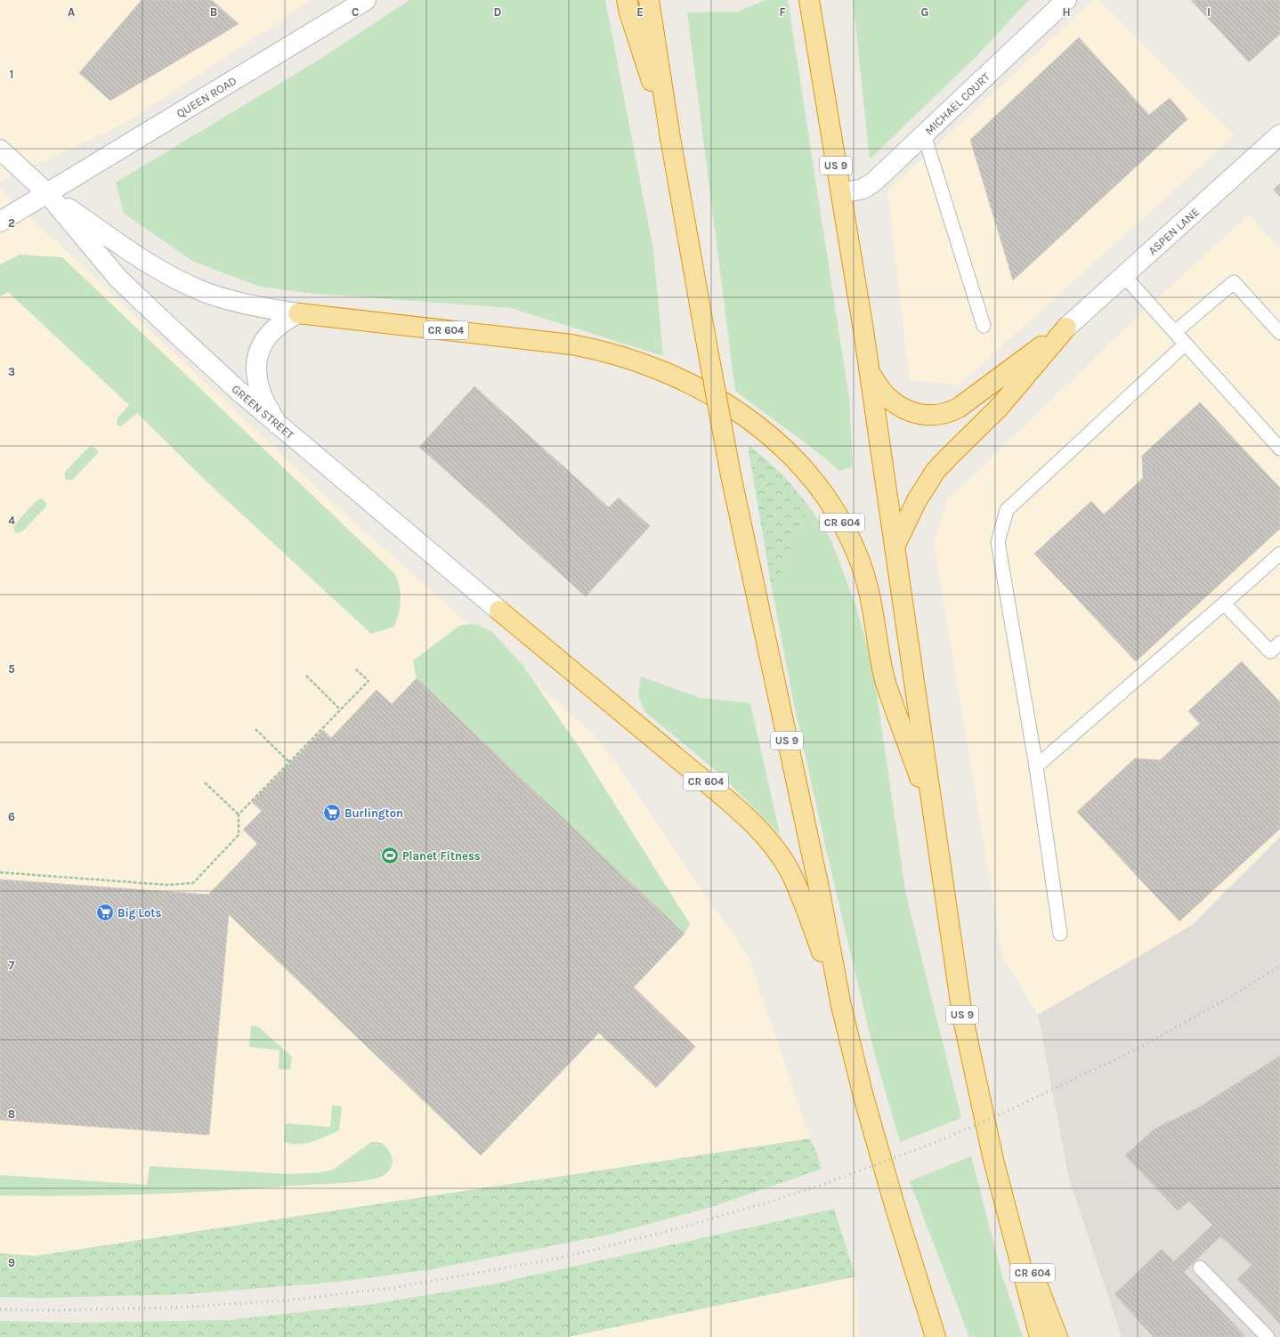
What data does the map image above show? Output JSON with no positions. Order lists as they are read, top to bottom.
{
  "streets": {
    "highway": ["US 9", "CR 604"],
    "street": [
      "QUEEN ROAD",
      "MICHAEL COURT",
      "ASPEN LANE",
      "GREEN STREET"
    ]
  },
  "crossings": [
    ["QUEEN ROAD", "GREEN STREET"],
    ["MICHAEL COURT", "US 9"],
    ["US 9", "CR 604"],
    ["CR 604", "GREEN STREET"]
  ],
  "places": {
    "supermarket": ["Burlington", "Big Lots"],
    "sports": ["Planet Fitness"]
  },
  "grid": {
    "columns": [
      "A",
      "B",
      "C",
      "D",
      "E",
      "F",
      "G",
      "H",
      "I"
    ],
    "rows": [
      "1",
      "2",
      "3",
      "4",
      "5",
      "6",
      "7",
      "8",
      "9"
    ]
  }
}
